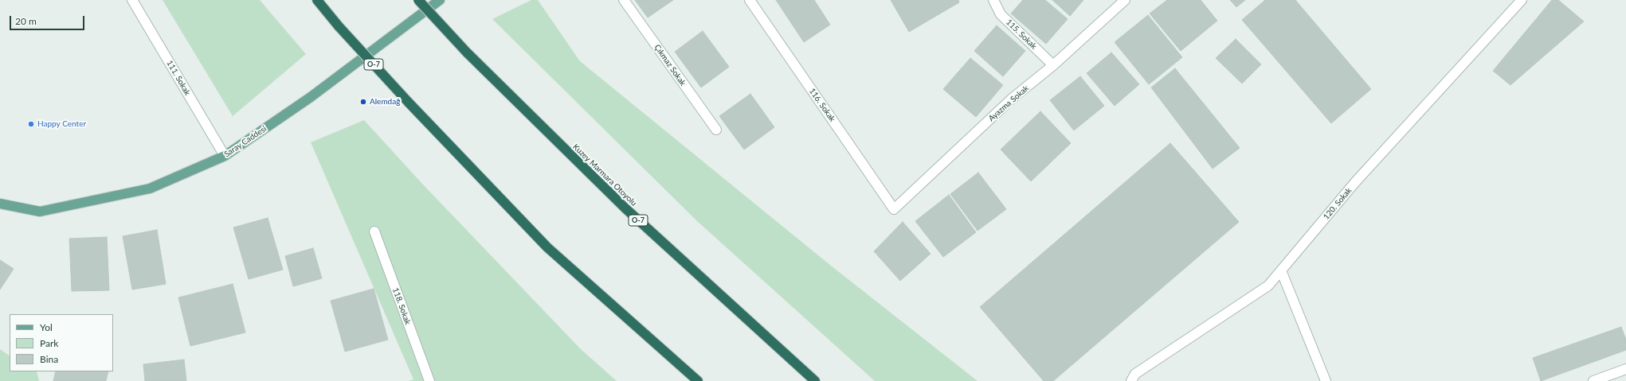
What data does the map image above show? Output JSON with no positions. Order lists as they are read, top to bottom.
{
  "streets": {
    "highway": ["O-7", "Kuzey Marmara Otoyolu"],
    "main road": ["Saray Caddesi"],
    "street": [
      "115. Sokak",
      "Çıkmaz Sokak",
      "111. Sokak",
      "Ayazma Sokak",
      "116. Sokak",
      "120. Sokak",
      "118. Sokak"
    ]
  },
  "crossings": [
    ["115. Sokak", "Ayazma Sokak"],
    ["111. Sokak", "Saray Caddesi"],
    ["Ayazma Sokak", "116. Sokak"]
  ],
  "places": ["Alemdağ", "Happy Center"],
  "legend": ["Yol", "Park", "Bina"],
  "scale_bar": "20 m"
}
